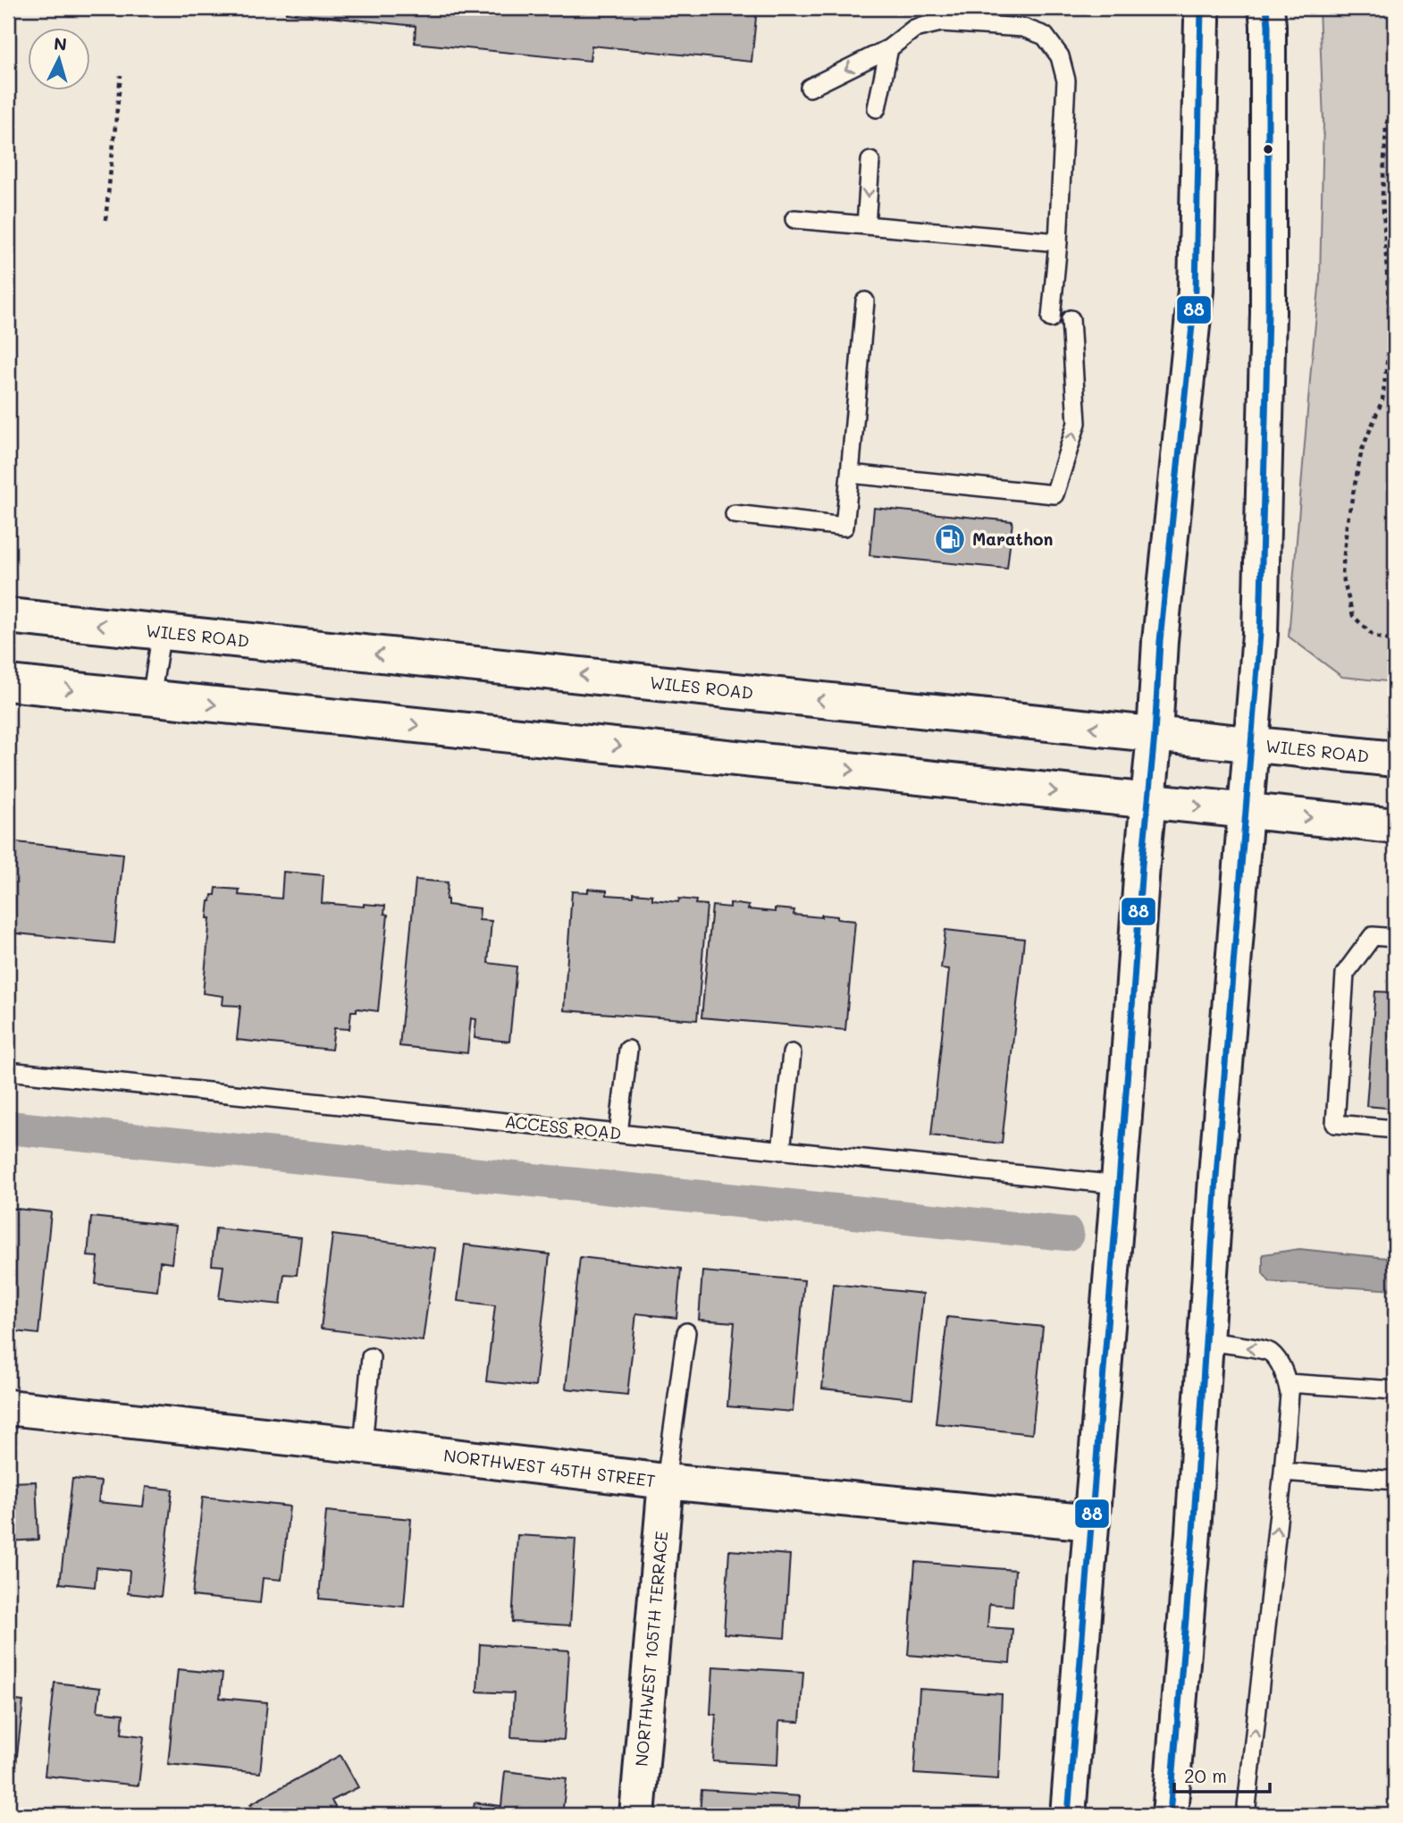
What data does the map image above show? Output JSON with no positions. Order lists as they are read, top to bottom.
{
  "streets": {
    "main road": ["WILES ROAD", "NORTHWEST 45TH STREET", "NORTHWEST 105TH TERRACE"],
    "lane": ["ACCESS ROAD"]
  },
  "crossings": [
    ["NORTHWEST 45TH STREET", "NORTHWEST 105TH TERRACE"]
  ],
  "places": {
    "fuel station": ["Marathon"]
  },
  "lines": ["transit line 88"],
  "scale_bar": "20 m",
  "north": "top"
}
